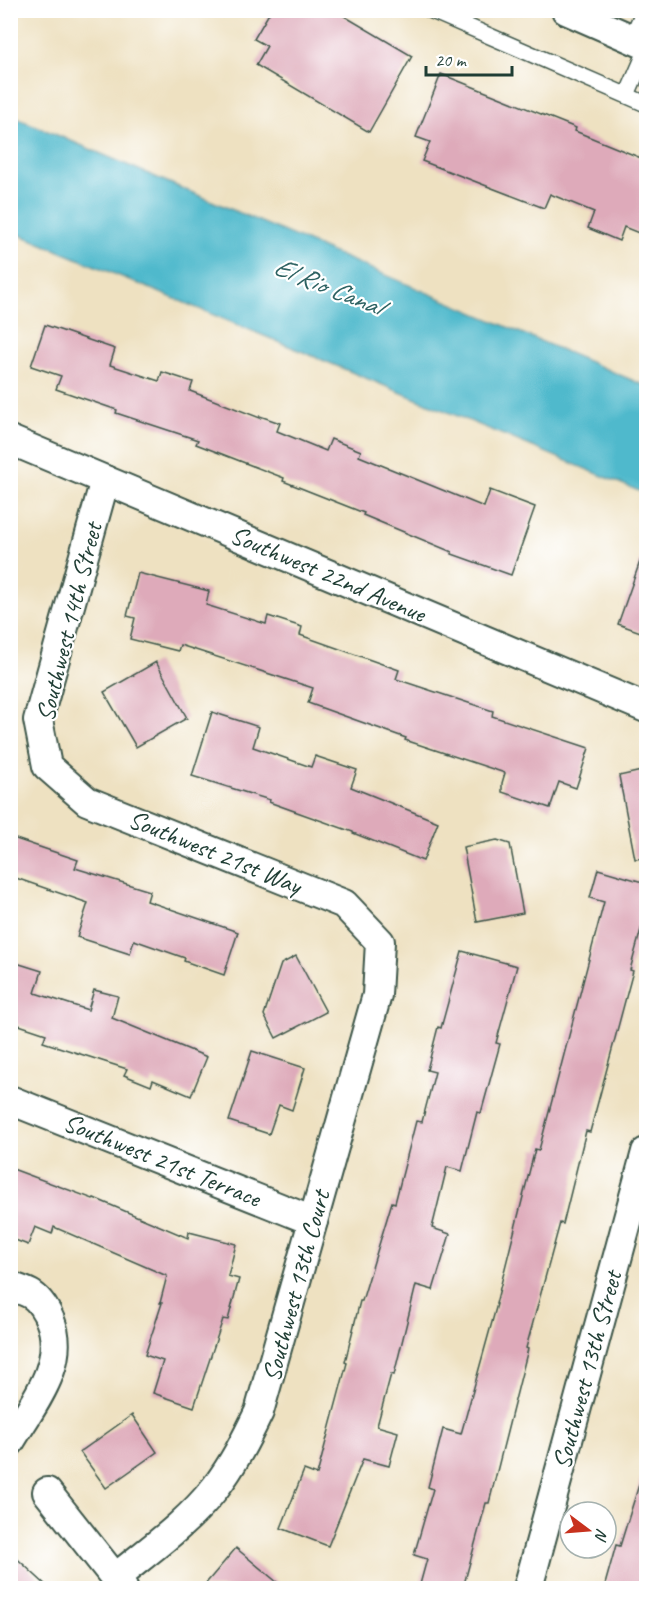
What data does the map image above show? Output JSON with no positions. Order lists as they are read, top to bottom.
{
  "streets": {
    "street": [
      "Southwest 22nd Avenue",
      "Southwest 14th Street",
      "Southwest 21st Way",
      "Southwest 21st Terrace",
      "Southwest 13th Court",
      "Southwest 13th Street"
    ]
  },
  "crossings": [
    ["Southwest 22nd Avenue", "Southwest 14th Street"],
    ["Southwest 14th Street", "Southwest 21st Way"],
    ["Southwest 21st Way", "Southwest 13th Court"],
    ["Southwest 21st Terrace", "Southwest 13th Court"]
  ],
  "water": ["El Rio Canal"],
  "scale_bar": "20 m",
  "north": "right"
}
